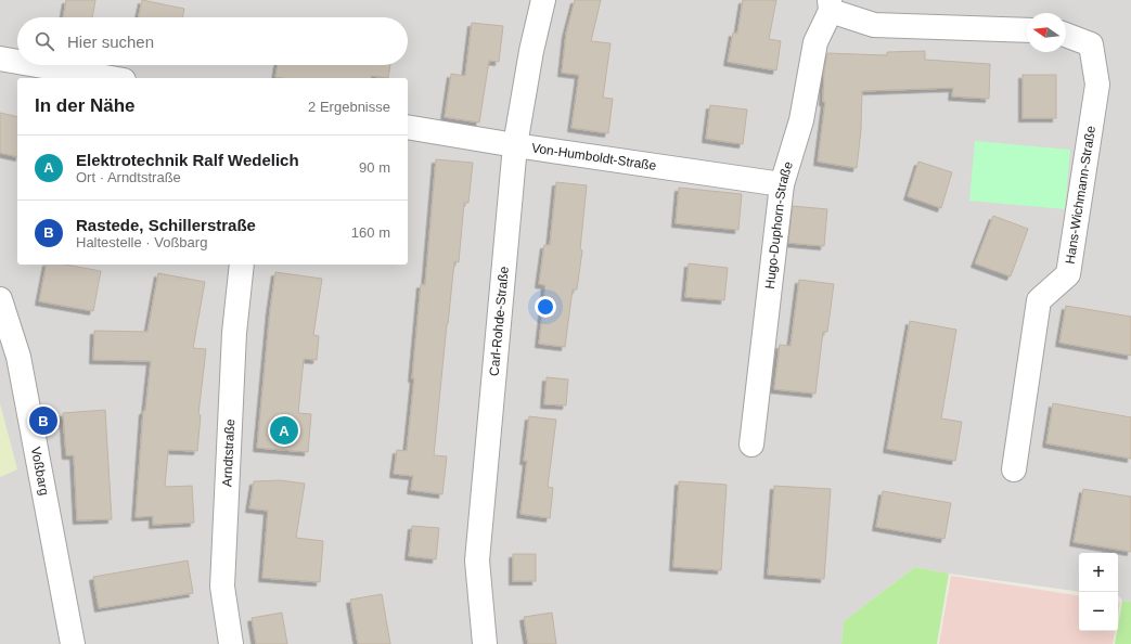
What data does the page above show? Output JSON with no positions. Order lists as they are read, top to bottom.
{
  "streets": {
    "street": [
      "Von-Humboldt-Straße",
      "Hans-Wichmann-Straße",
      "Hugo-Duphorn-Straße",
      "Carl-Rohde-Straße",
      "Arndtstraße",
      "Voßbarg"
    ]
  },
  "crossings": [
    ["Von-Humboldt-Straße", "Hugo-Duphorn-Straße"],
    ["Von-Humboldt-Straße", "Carl-Rohde-Straße"]
  ],
  "north": "left",
  "page": {
    "search": "Hier suchen",
    "heading": ["In der Nähe", "2 Ergebnisse"],
    "list": [
      {
        "mark": "A",
        "name": "Elektrotechnik Ralf Wedelich",
        "note": "Ort · Arndtstraße",
        "value": "90 m"
      },
      {
        "mark": "B",
        "name": "Rastede, Schillerstraße",
        "note": "Haltestelle · Voßbarg",
        "value": "160 m"
      }
    ],
    "pins": ["B", "A"],
    "map_buttons": ["+", "−"]
  }
}
